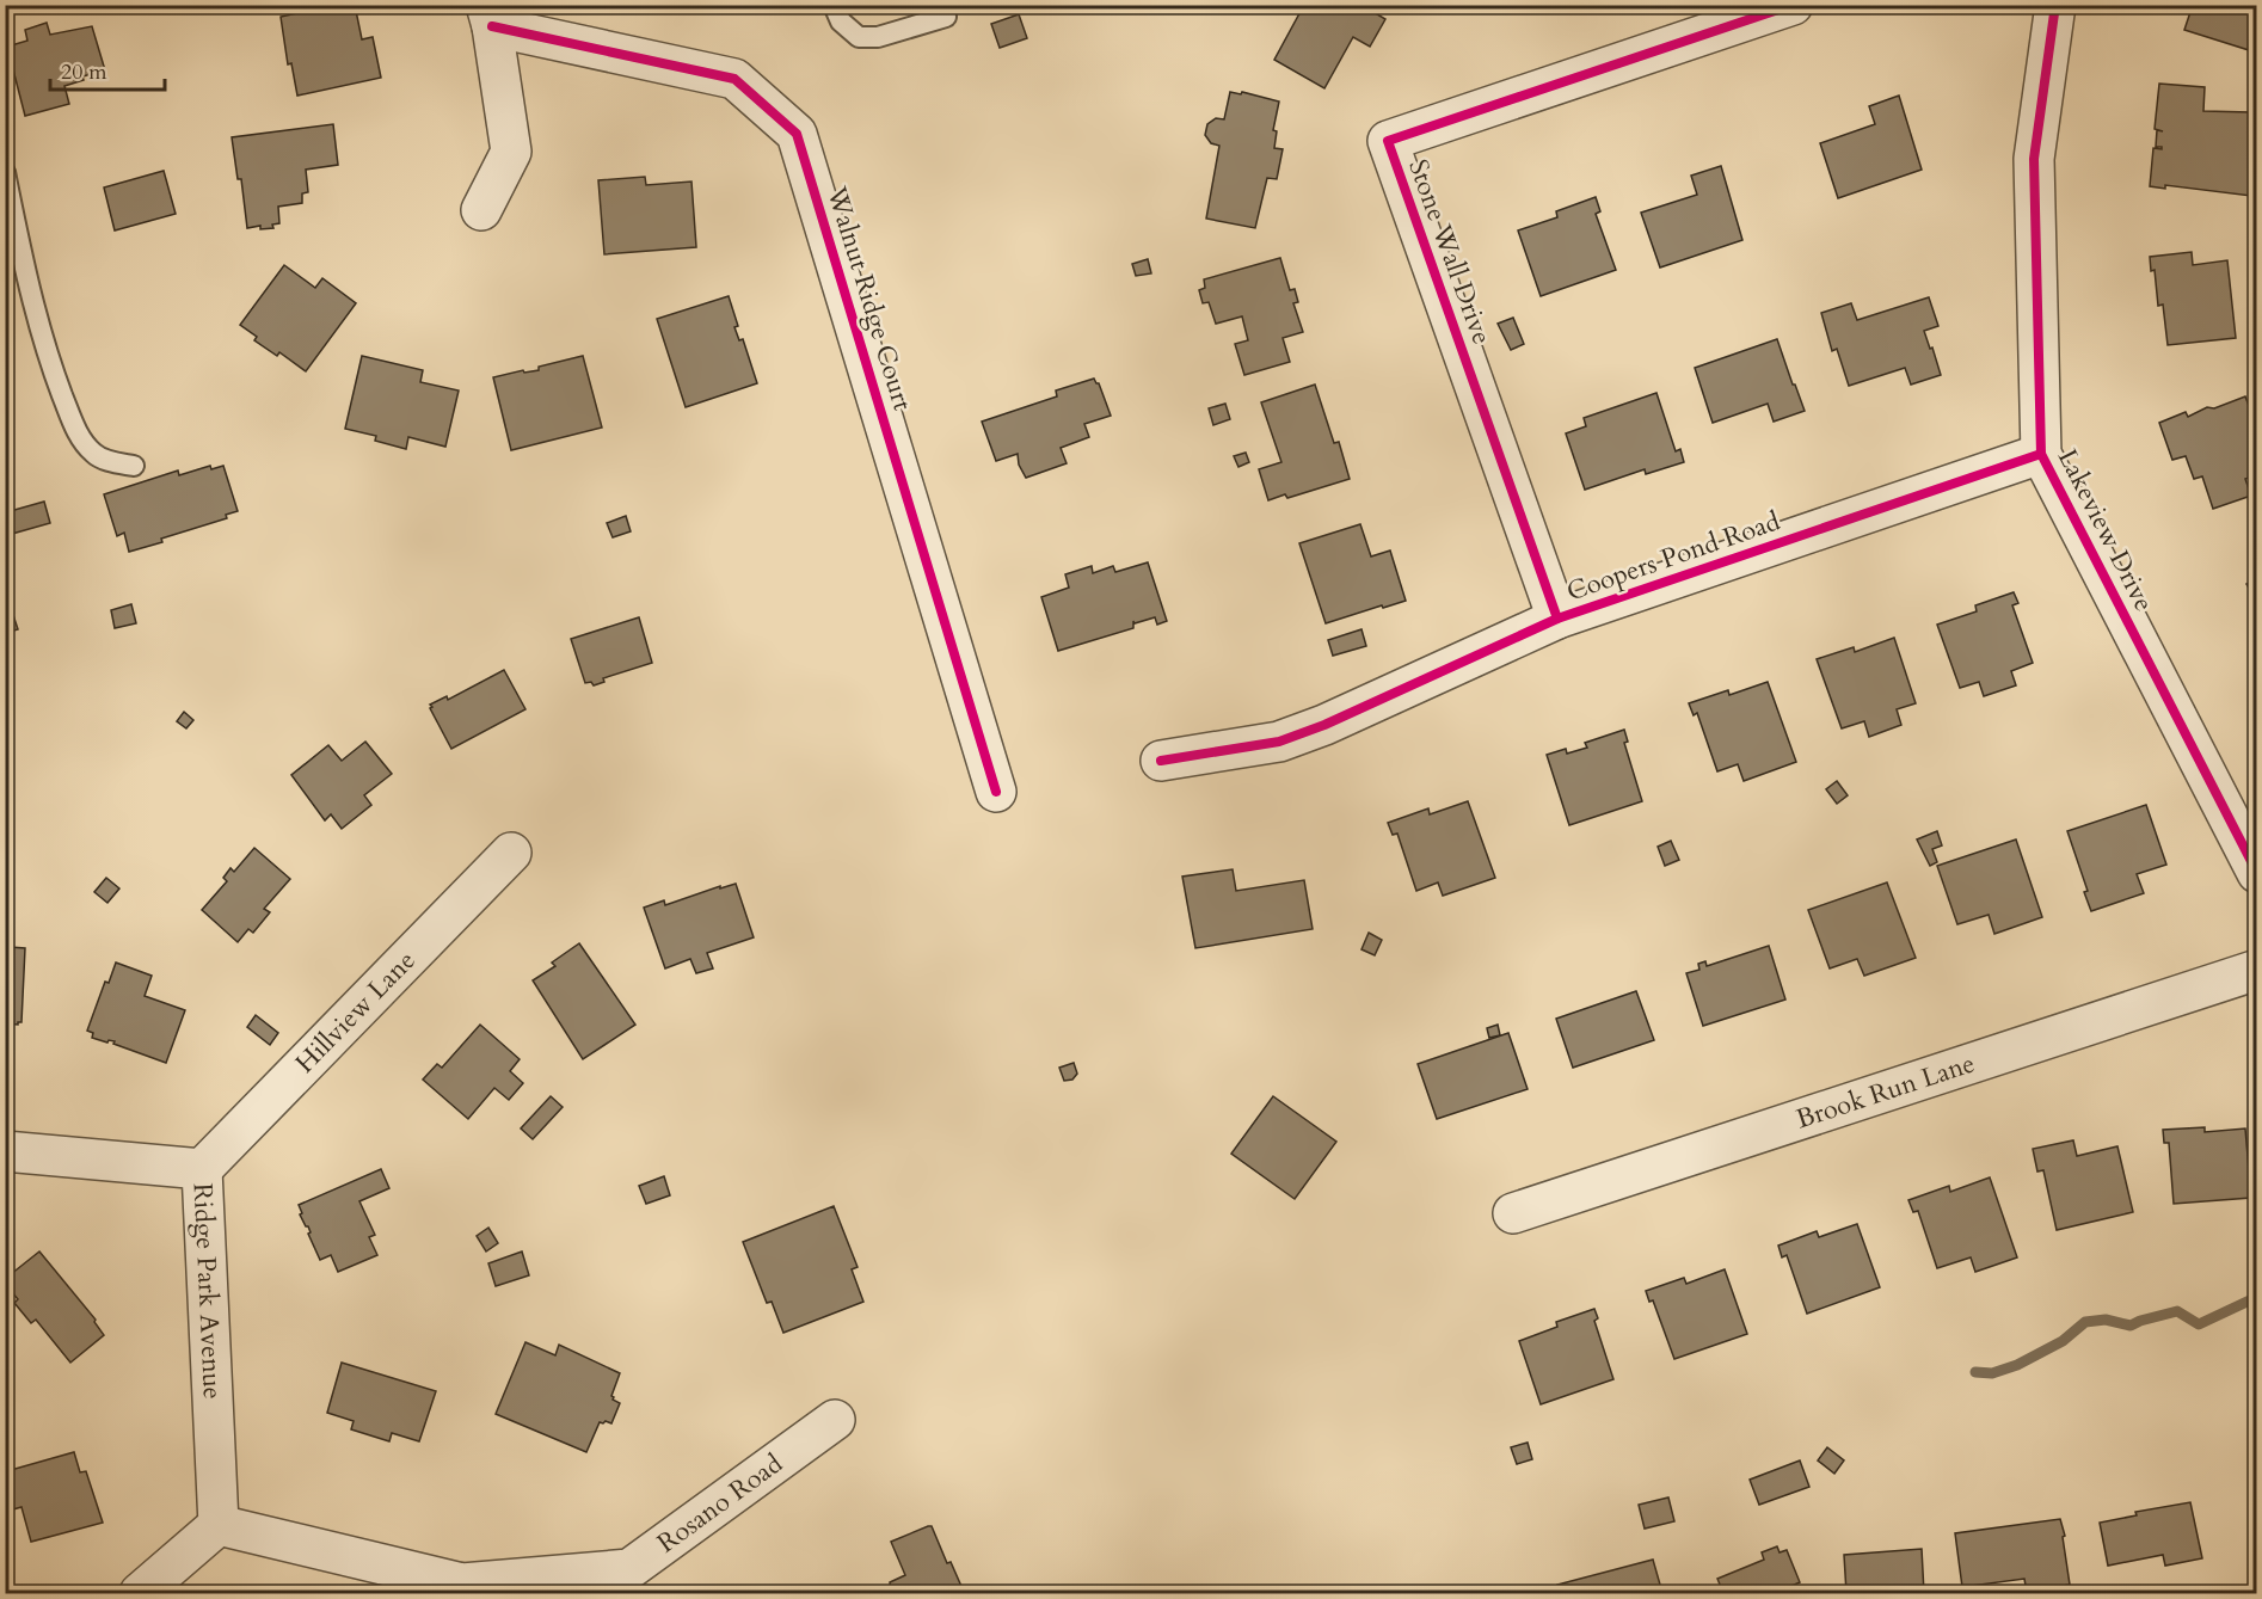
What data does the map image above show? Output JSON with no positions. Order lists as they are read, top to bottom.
{
  "streets": {
    "street": [
      "Stone Wall Drive",
      "Walnut Ridge Court",
      "Lakeview Drive",
      "Coopers Pond Road",
      "Hillview Lane",
      "Brook Run Lane",
      "Ridge Park Avenue",
      "Rosano Road"
    ]
  },
  "crossings": [
    ["Stone Wall Drive", "Coopers Pond Road"],
    ["Lakeview Drive", "Coopers Pond Road"],
    ["Hillview Lane", "Ridge Park Avenue"],
    ["Ridge Park Avenue", "Rosano Road"]
  ],
  "scale_bar": "20 m"
}
